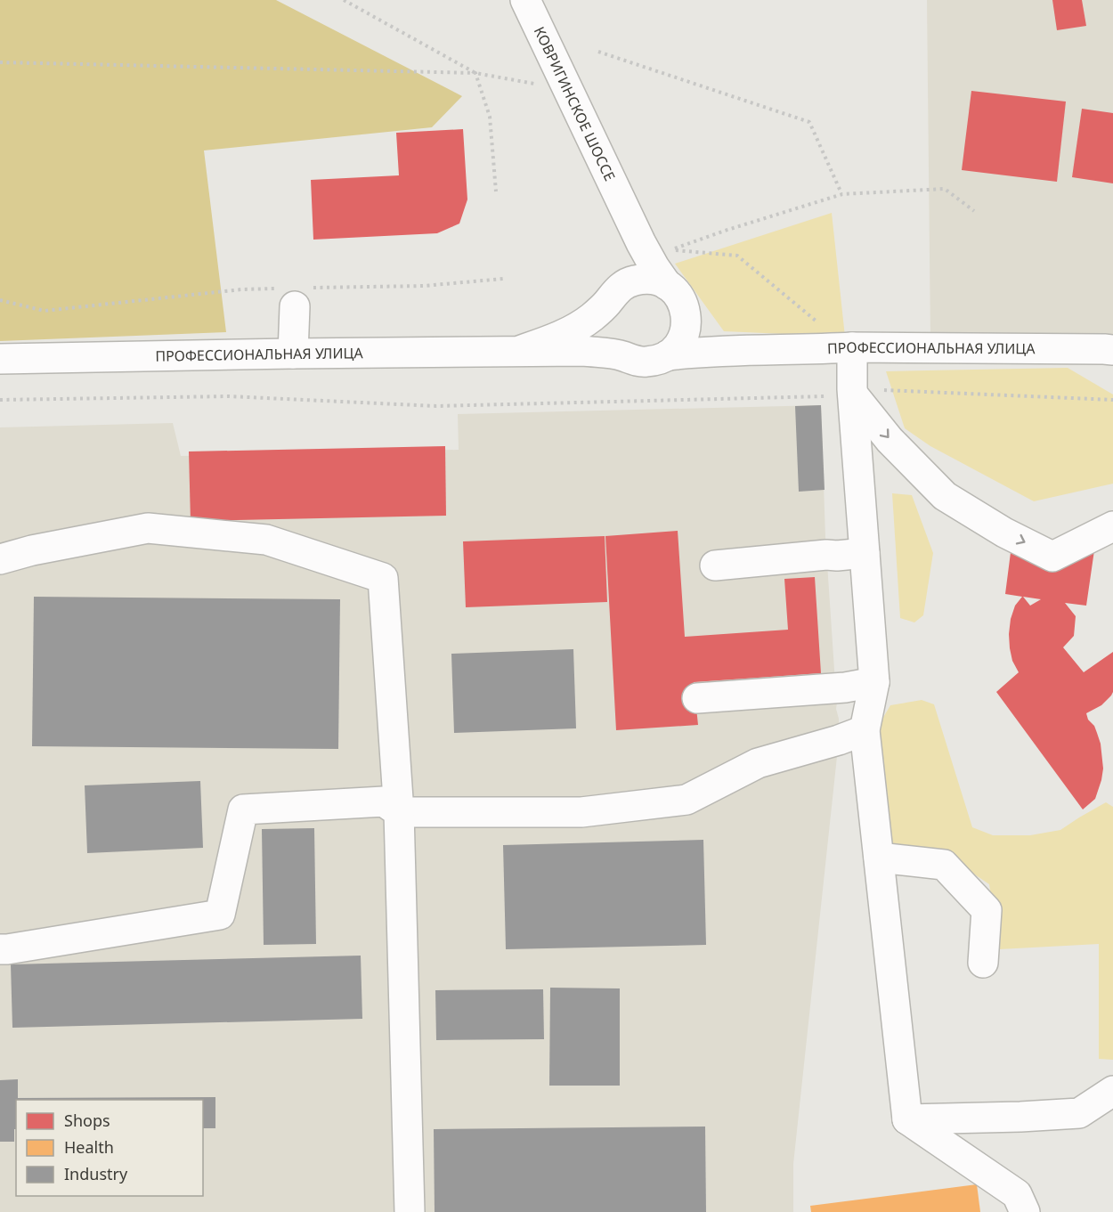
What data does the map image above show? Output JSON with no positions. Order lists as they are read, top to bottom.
{
  "streets": {
    "main road": ["КОВРИГИНСКОЕ ШОССЕ", "ПРОФЕССИОНАЛЬНАЯ УЛИЦА"]
  },
  "crossings": [
    ["КОВРИГИНСКОЕ ШОССЕ", "ПРОФЕССИОНАЛЬНАЯ УЛИЦА"]
  ],
  "legend": ["Shops", "Health", "Industry"]
}
